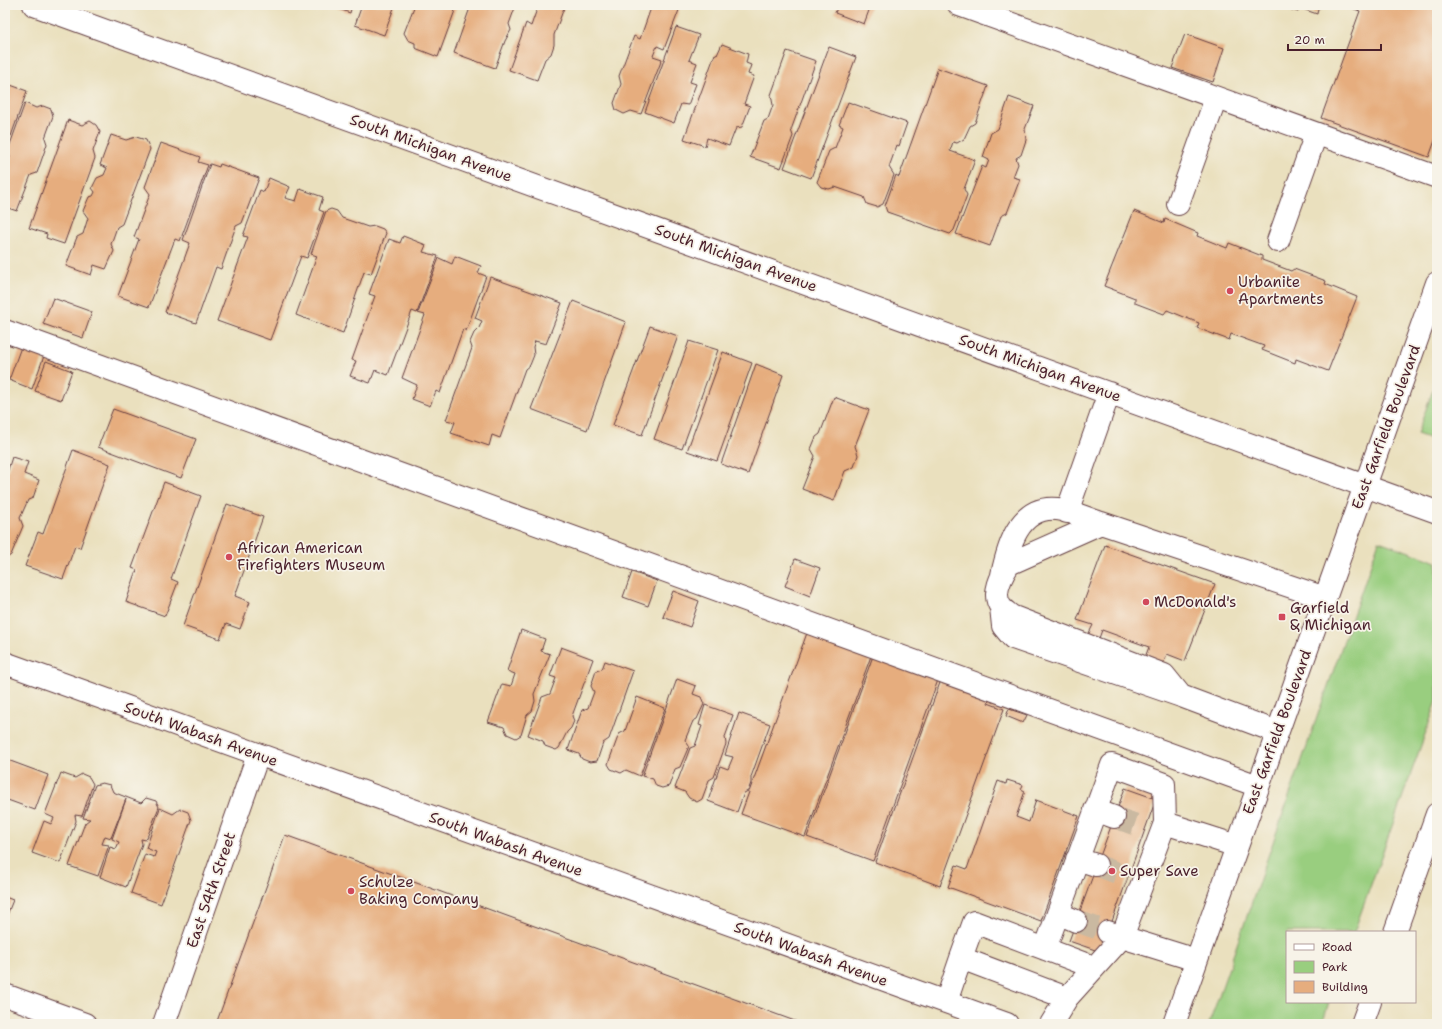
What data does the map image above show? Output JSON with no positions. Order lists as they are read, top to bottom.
{
  "streets": {
    "street": [
      "South Michigan Avenue",
      "East Garfield Boulevard",
      "South Wabash Avenue",
      "East 54th Street"
    ]
  },
  "crossings": [
    ["South Michigan Avenue", "East Garfield Boulevard"],
    ["South Wabash Avenue", "East 54th Street"]
  ],
  "places": {
    "other": [
      "Urbanite Apartments",
      "African American Firefighters Museum",
      "McDonald's",
      "Super Save",
      "Schulze Baking Company"
    ],
    "transit": ["Garfield & Michigan"]
  },
  "legend": ["Road", "Park", "Building"],
  "scale_bar": "20 m"
}
